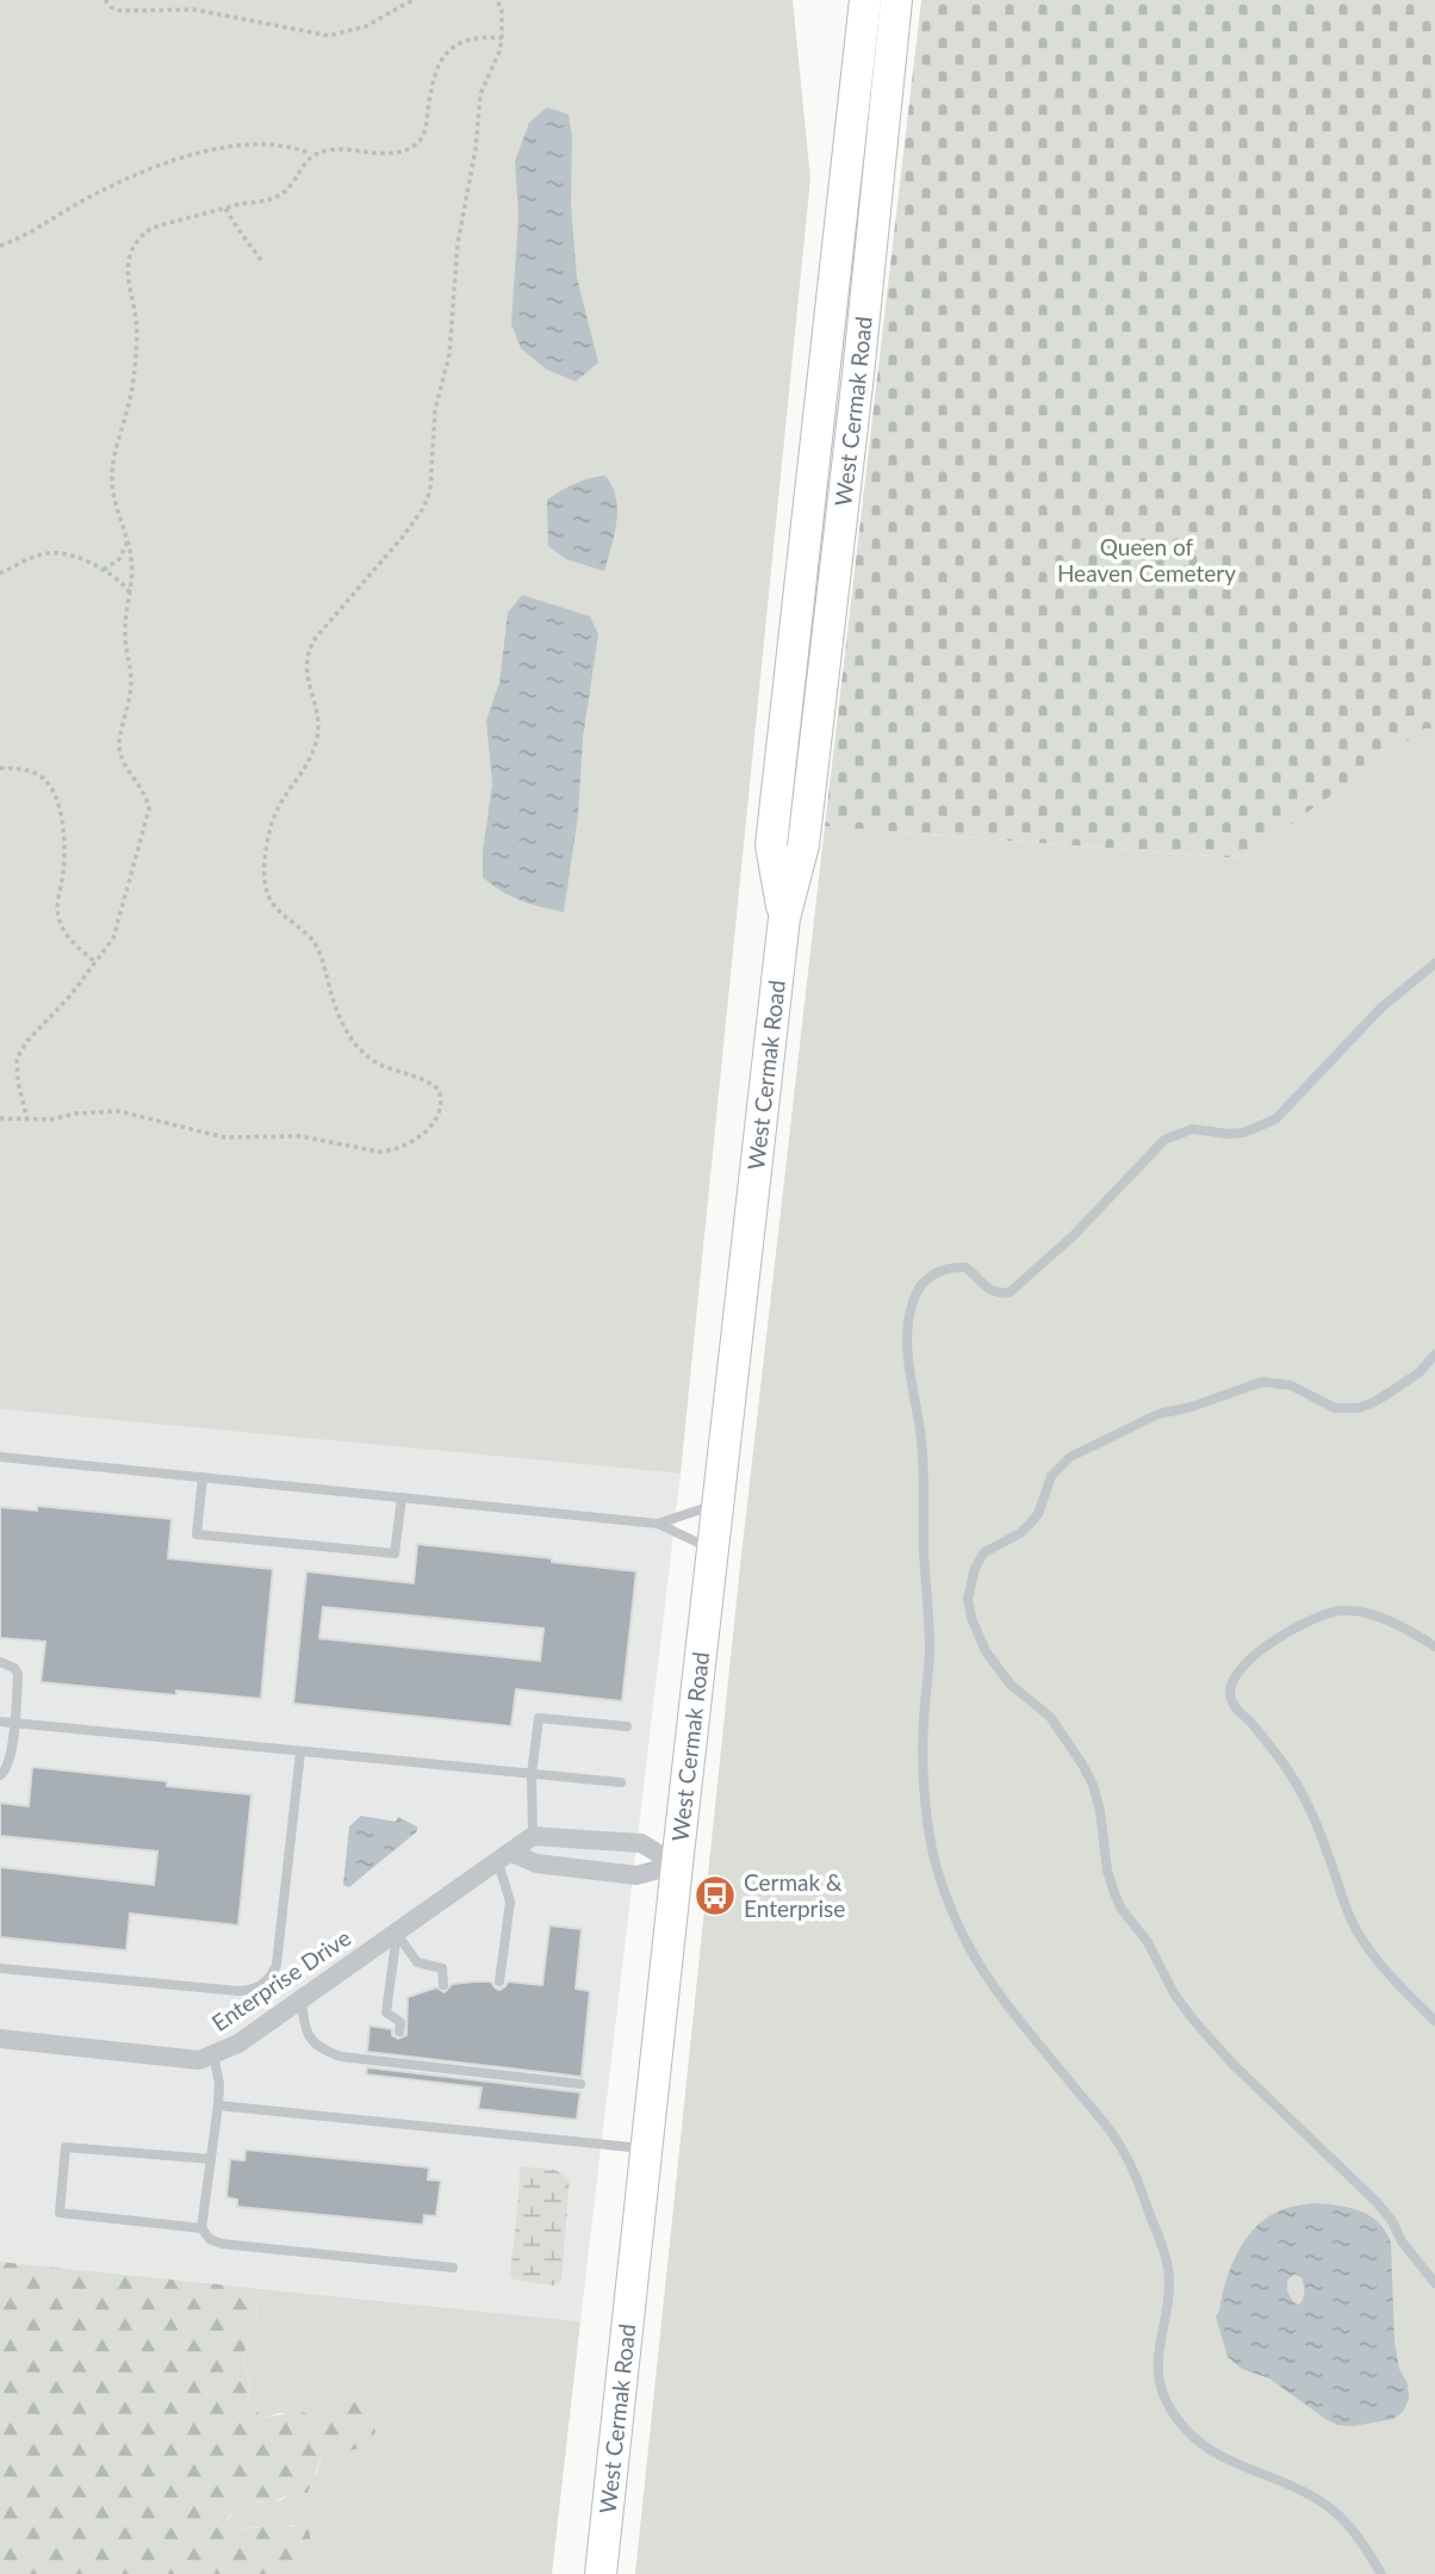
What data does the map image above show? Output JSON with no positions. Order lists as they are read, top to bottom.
{
  "streets": {
    "main road": ["West Cermak Road"],
    "street": ["Enterprise Drive"]
  },
  "parks": ["Queen of Heaven Cemetery"],
  "places": {
    "bus stop": ["Cermak & Enterprise"]
  }
}
